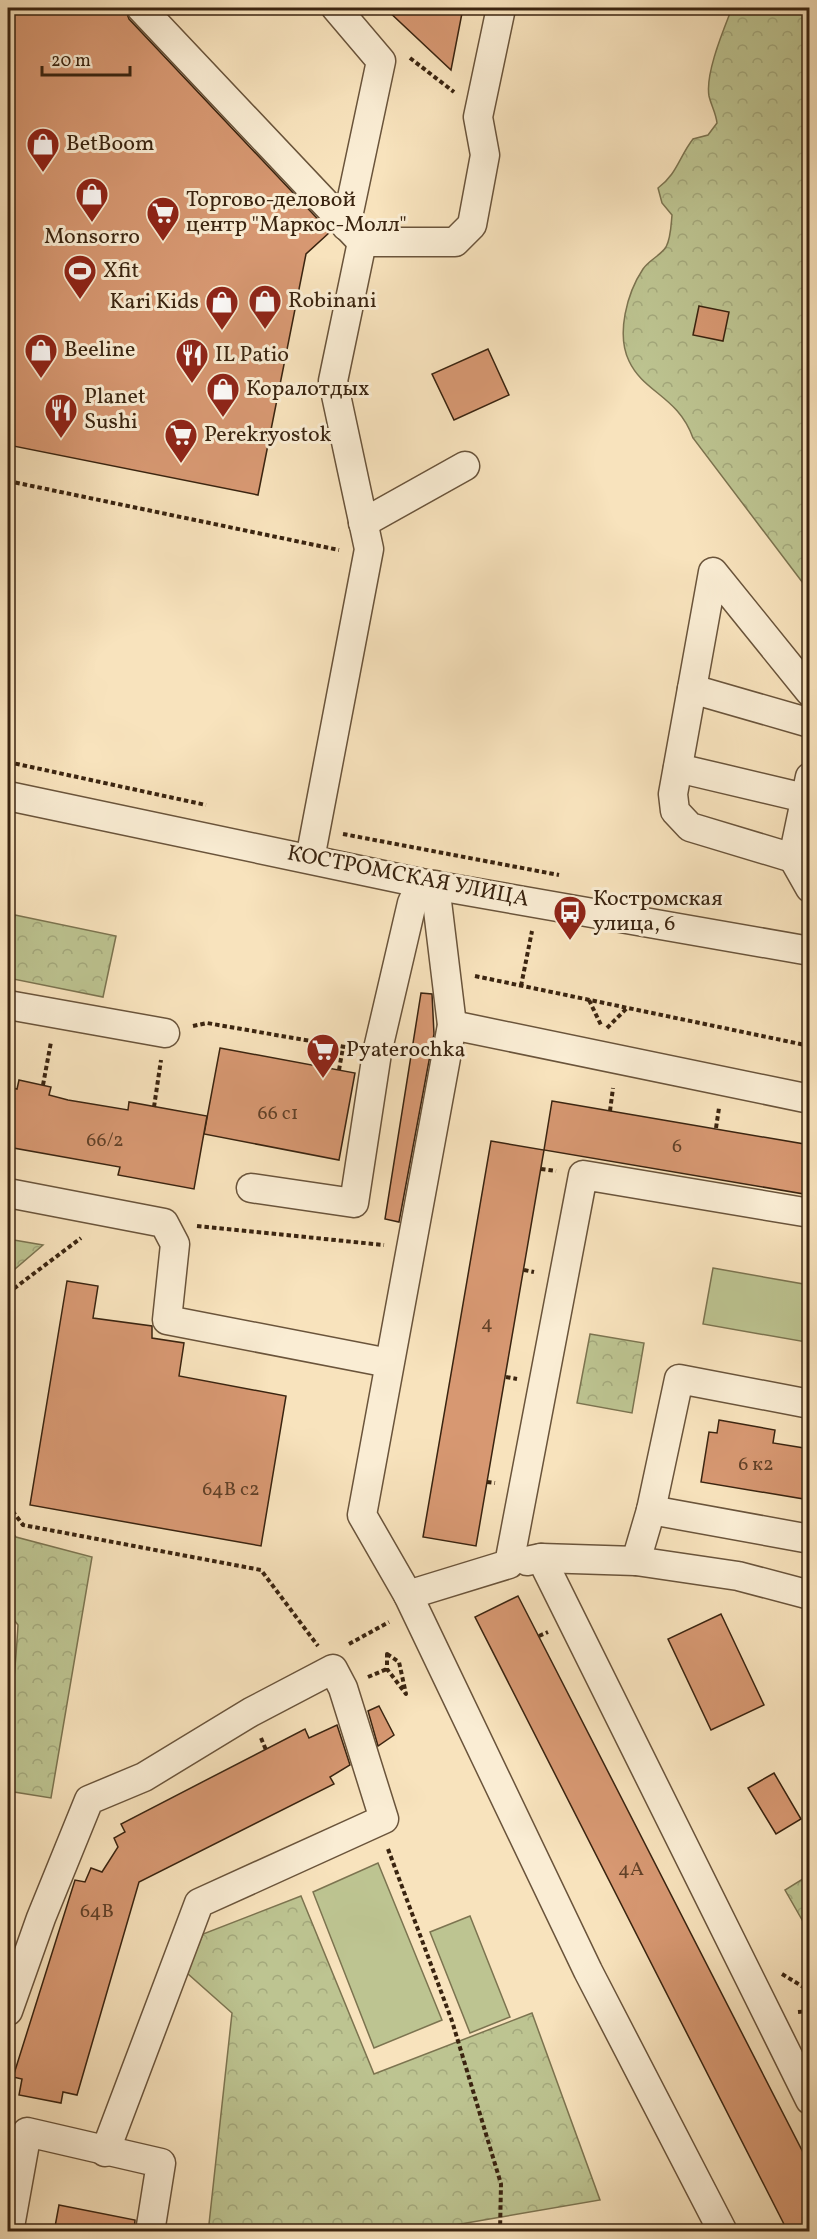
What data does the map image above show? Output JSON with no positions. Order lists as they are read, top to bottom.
{
  "streets": {
    "street": ["КОСТРОМСКАЯ УЛИЦА"]
  },
  "places": {
    "shop": [
      "BetBoom",
      "Monsorro",
      "Robinani",
      "Kari Kids",
      "Beeline",
      "Коралотдых"
    ],
    "supermarket": ["Торгово-деловой центр \"Маркос-Молл\"", "Perekryostok", "Pyaterochka"],
    "sports": ["Xfit"],
    "restaurant": ["IL Patio", "Planet Sushi"],
    "bus stop": ["Костромская улица, 6"]
  },
  "house_numbers": [
    "66 с1",
    "66/2",
    "6",
    "4",
    "6 к2",
    "64В с2",
    "4А",
    "64В"
  ],
  "scale_bar": "20 m"
}
